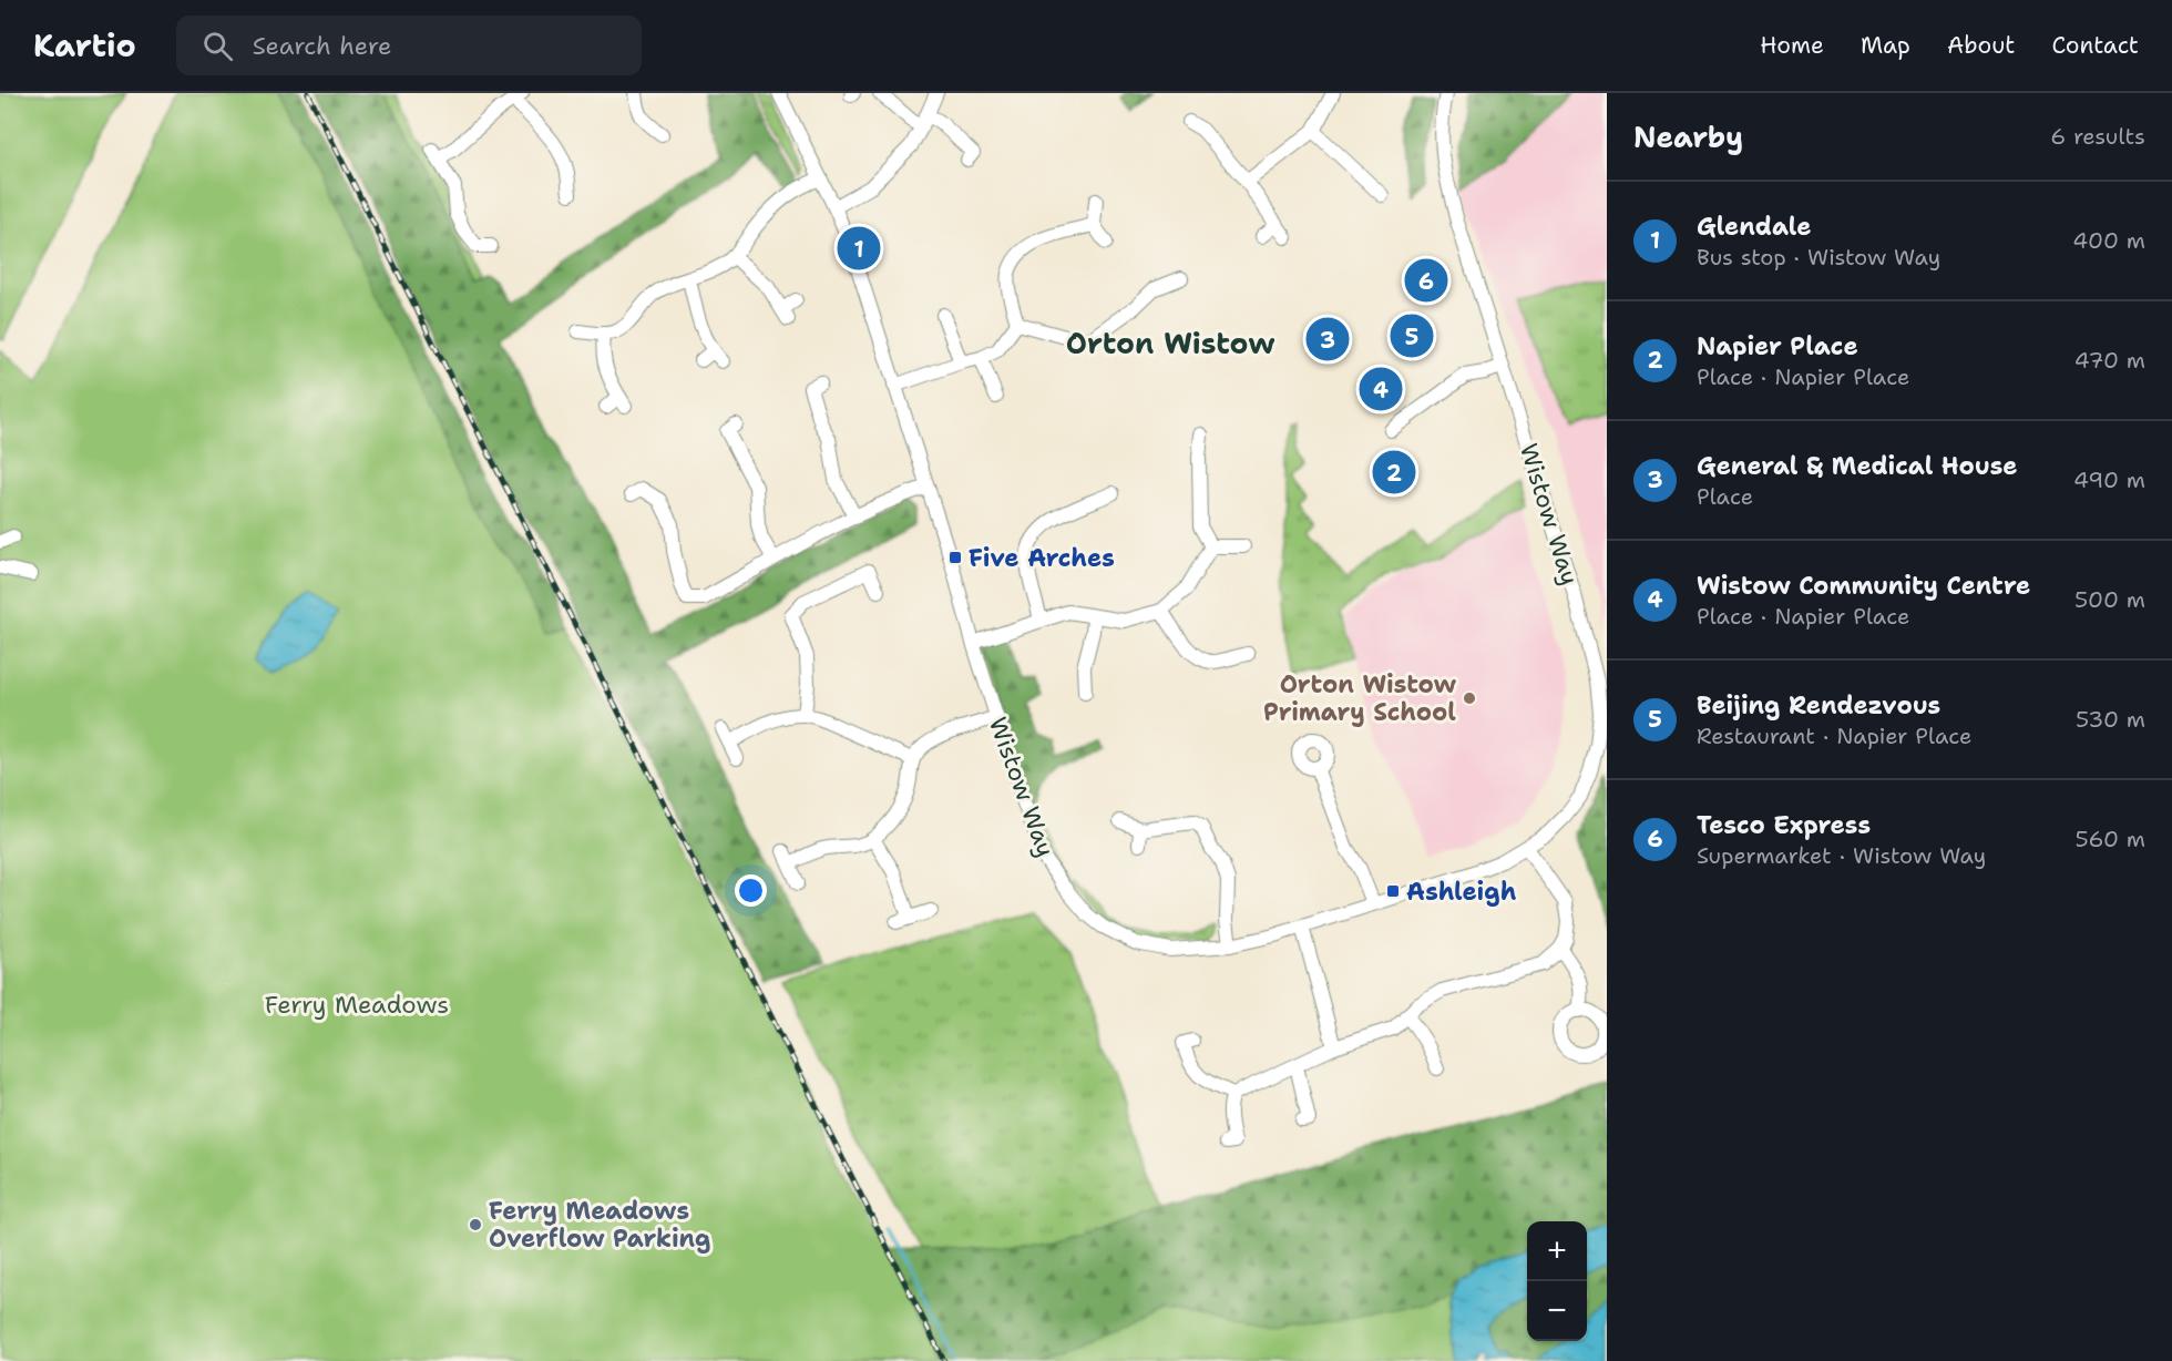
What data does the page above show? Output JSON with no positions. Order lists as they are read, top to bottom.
{
  "streets": {
    "street": ["Wistow Way"]
  },
  "districts": ["Orton Wistow"],
  "parks": ["Ferry Meadows"],
  "places": {
    "transit": ["Five Arches", "Ashleigh"],
    "other": ["Orton Wistow Primary School", "Ferry Meadows Overflow Parking"]
  },
  "page": {
    "header": "Kartio",
    "search": "Search here",
    "nav": [
      "Home",
      "Map",
      "About",
      "Contact"
    ],
    "heading": ["Nearby", "6 results"],
    "list": [
      {
        "mark": "1",
        "name": "Glendale",
        "note": "Bus stop · Wistow Way",
        "value": "400 m"
      },
      {
        "mark": "2",
        "name": "Napier Place",
        "note": "Place · Napier Place",
        "value": "470 m"
      },
      {
        "mark": "3",
        "name": "General & Medical House",
        "note": "Place",
        "value": "490 m"
      },
      {
        "mark": "4",
        "name": "Wistow Community Centre",
        "note": "Place · Napier Place",
        "value": "500 m"
      },
      {
        "mark": "5",
        "name": "Beijing Rendezvous",
        "note": "Restaurant · Napier Place",
        "value": "530 m"
      },
      {
        "mark": "6",
        "name": "Tesco Express",
        "note": "Supermarket · Wistow Way",
        "value": "560 m"
      }
    ],
    "pins": [
      "1",
      "6",
      "5",
      "3",
      "4",
      "2"
    ],
    "map_buttons": ["+", "−"]
  }
}
